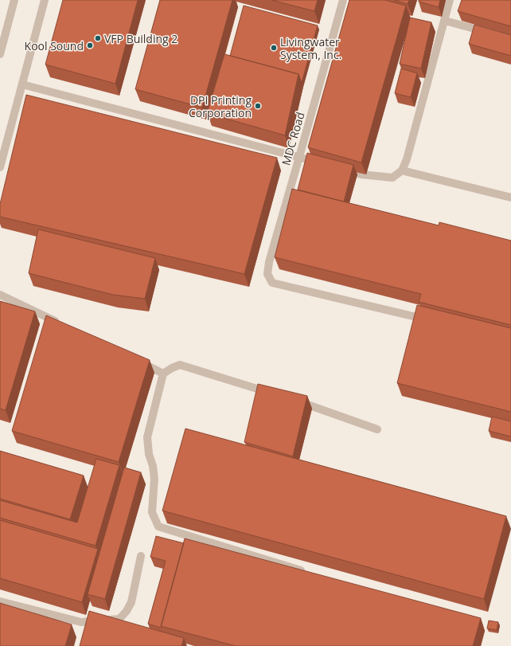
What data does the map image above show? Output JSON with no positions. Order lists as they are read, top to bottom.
{
  "streets": {
    "street": ["MDC Road"]
  },
  "places": [
    "VFP Building 2",
    "Kool Sound",
    "Livingwater System, Inc.",
    "DPI Printing Corporation"
  ]
}
